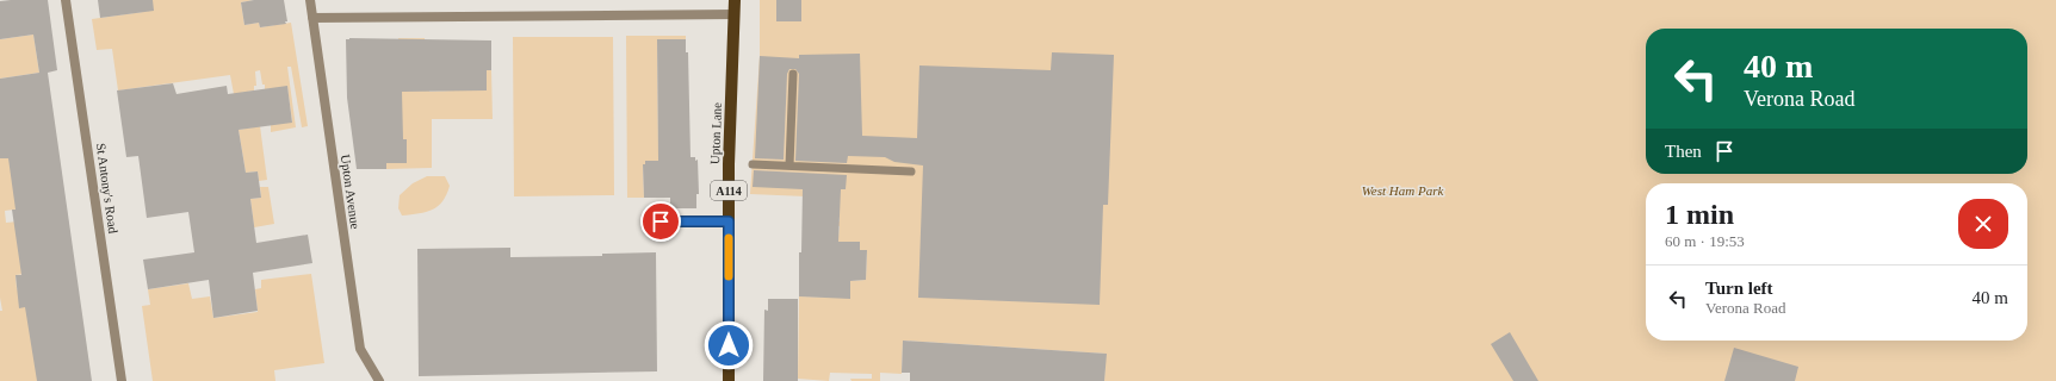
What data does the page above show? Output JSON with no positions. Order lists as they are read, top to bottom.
{
  "streets": {
    "main road": ["Upton Lane", "A114"],
    "street": ["St Antony's Road", "Upton Avenue"]
  },
  "parks": ["West Ham Park"],
  "page": {
    "turn": ["40 m", "Verona Road"],
    "then": "Then",
    "heading": ["1 min", "60 m · 19:53"],
    "list": [
      {
        "name": "Turn left",
        "note": "Verona Road",
        "value": "40 m"
      }
    ]
  }
}
